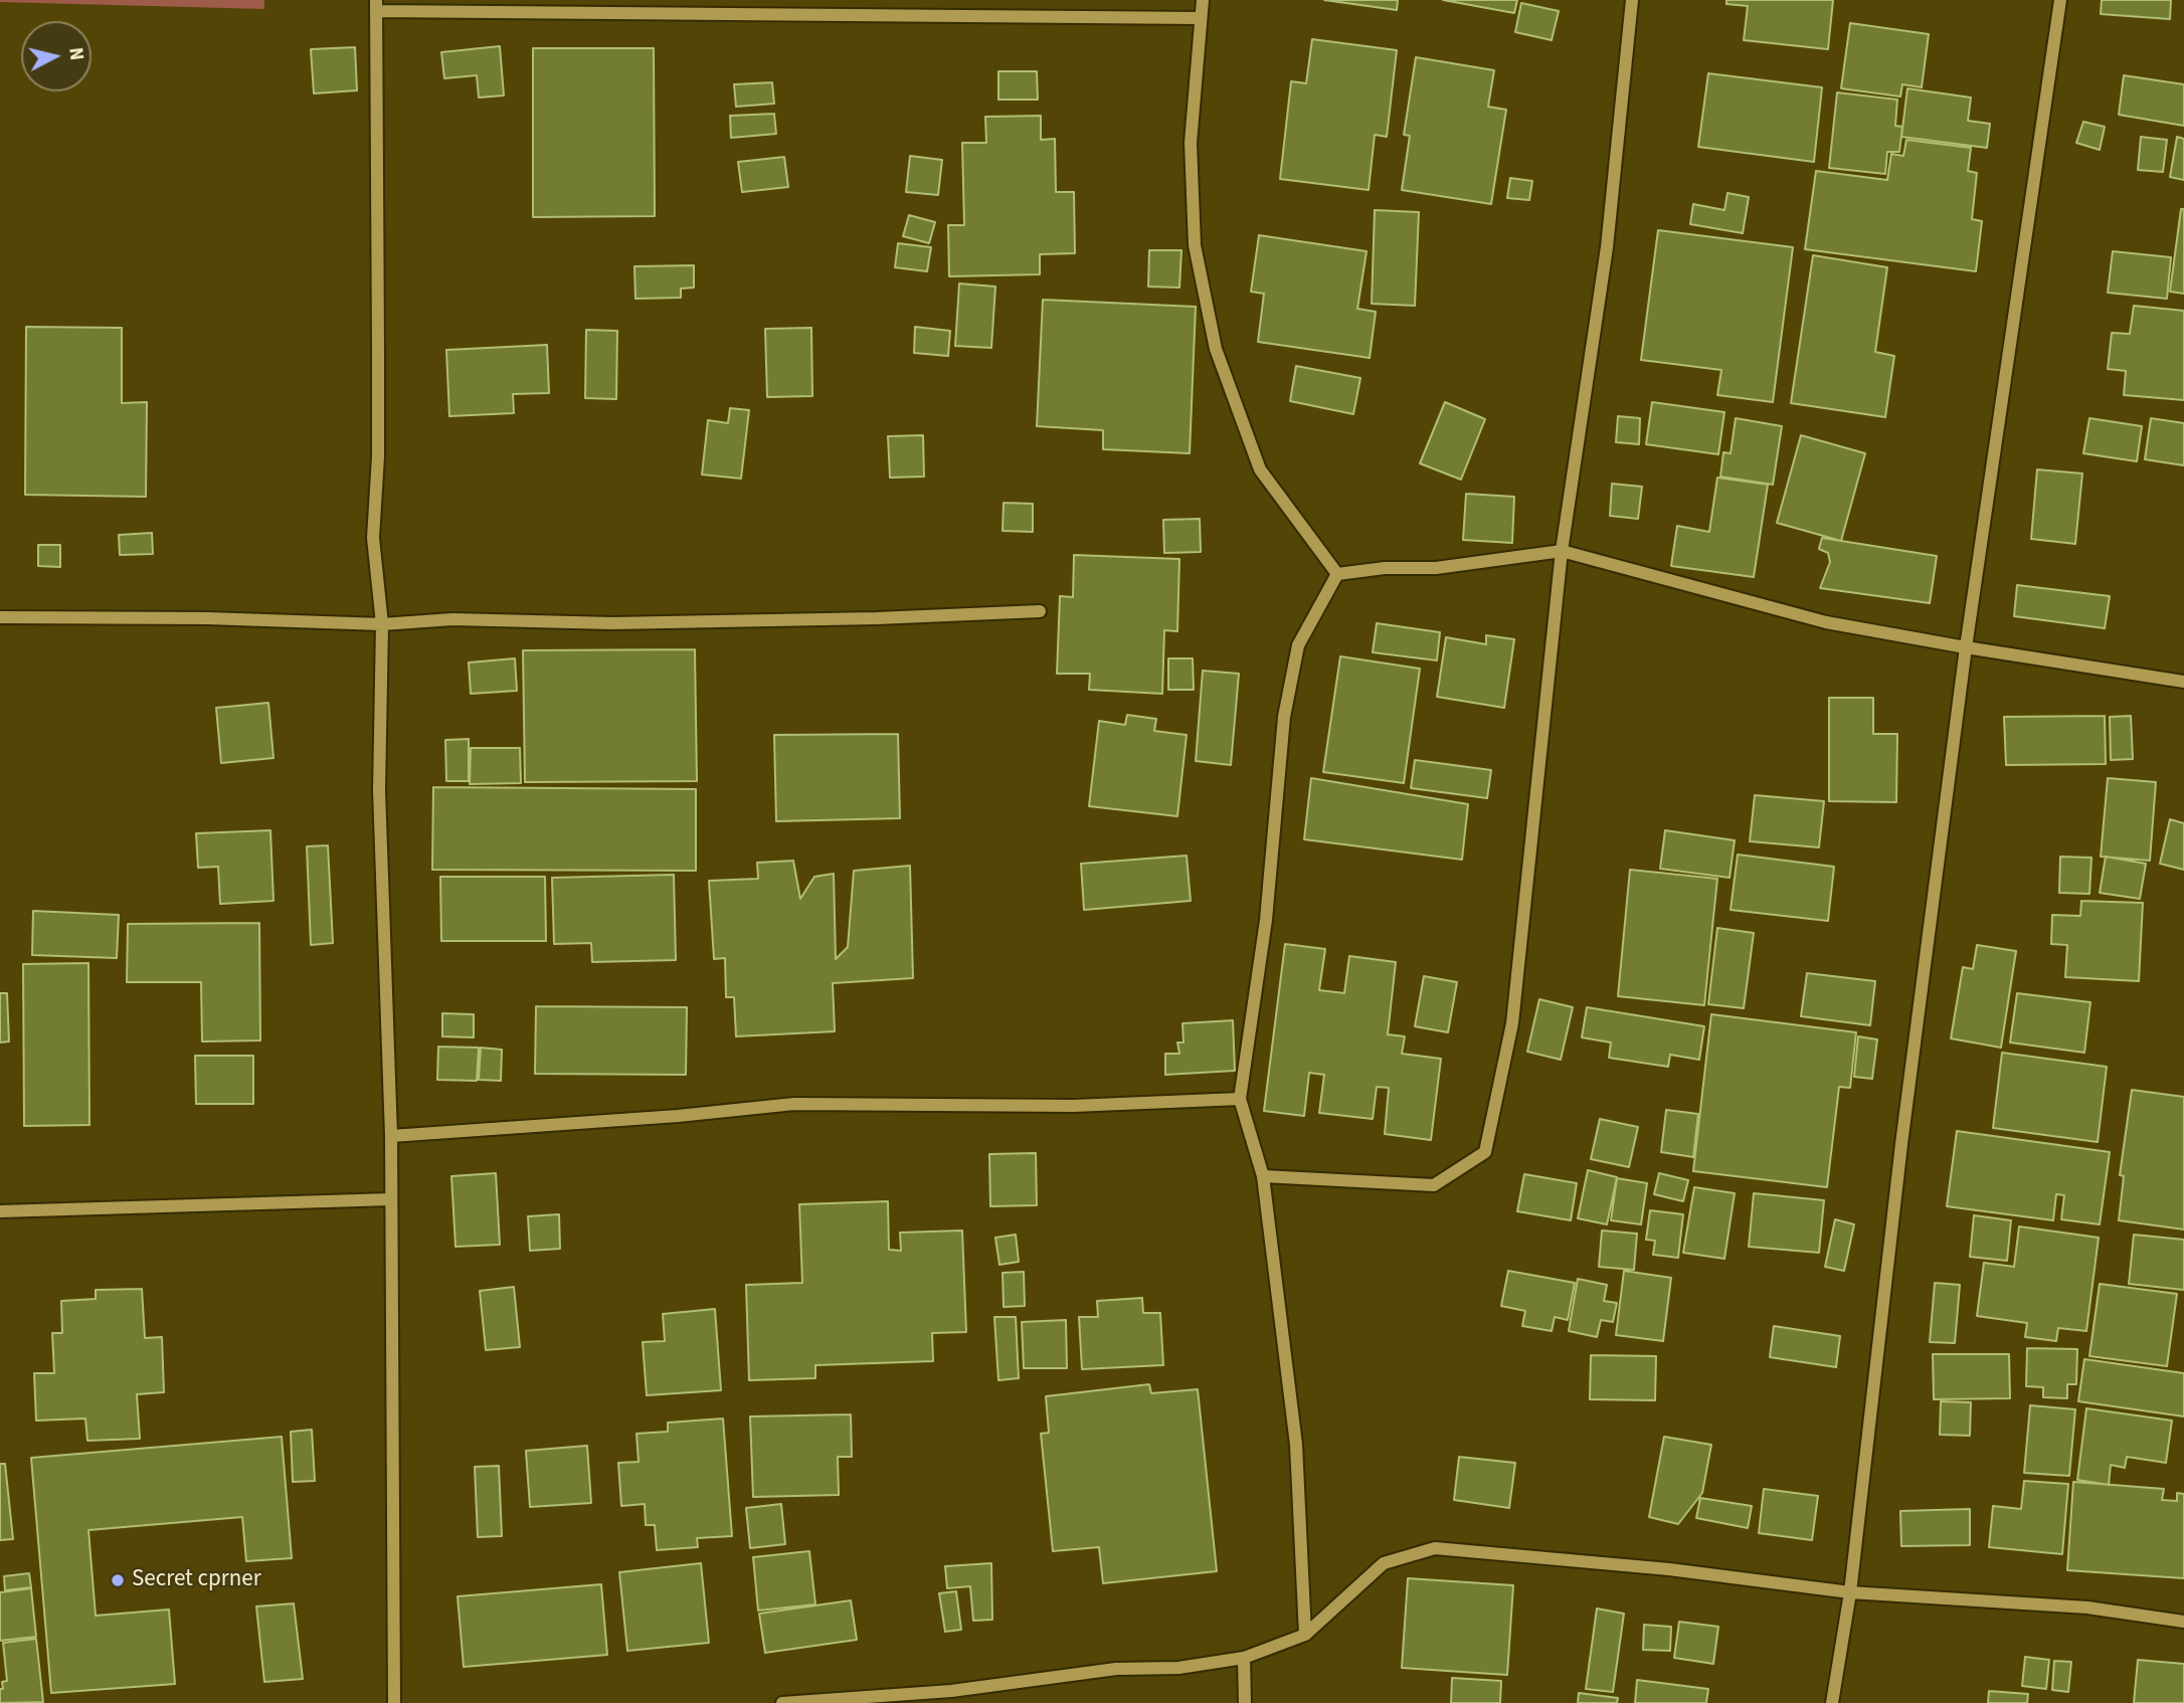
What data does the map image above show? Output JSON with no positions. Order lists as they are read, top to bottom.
{
  "places": ["Secret cprner"],
  "north": "right"
}
